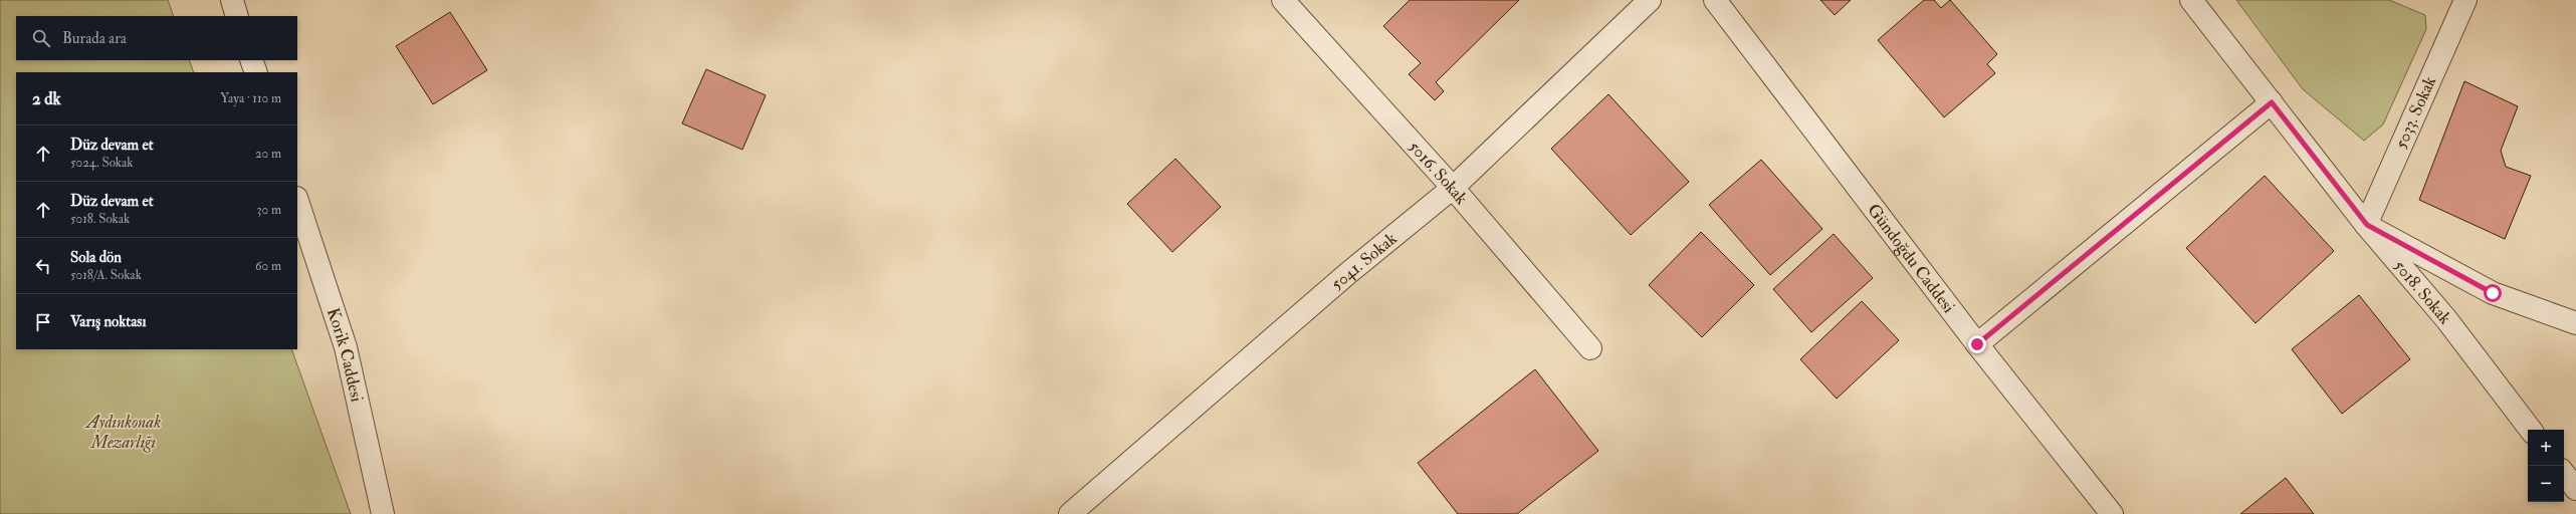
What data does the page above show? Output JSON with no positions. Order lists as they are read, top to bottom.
{
  "streets": {
    "street": [
      "5033. Sokak",
      "5016. Sokak",
      "Gündoğdu Caddesi",
      "5041. Sokak",
      "5018. Sokak",
      "Korik Caddesi"
    ]
  },
  "crossings": [
    ["5033. Sokak", "5018. Sokak"],
    ["5016. Sokak", "5041. Sokak"]
  ],
  "parks": ["Aydınkonak Mezarlığı"],
  "page": {
    "search": "Burada ara",
    "heading": ["2 dk", "Yaya · 110 m"],
    "list": [
      ["Düz devam et", "5024. Sokak", "20 m"],
      ["Düz devam et", "5018. Sokak", "30 m"],
      ["Sola dön", "5018/A. Sokak", "60 m"],
      "Varış noktası"
    ],
    "map_buttons": ["+", "−"]
  }
}
